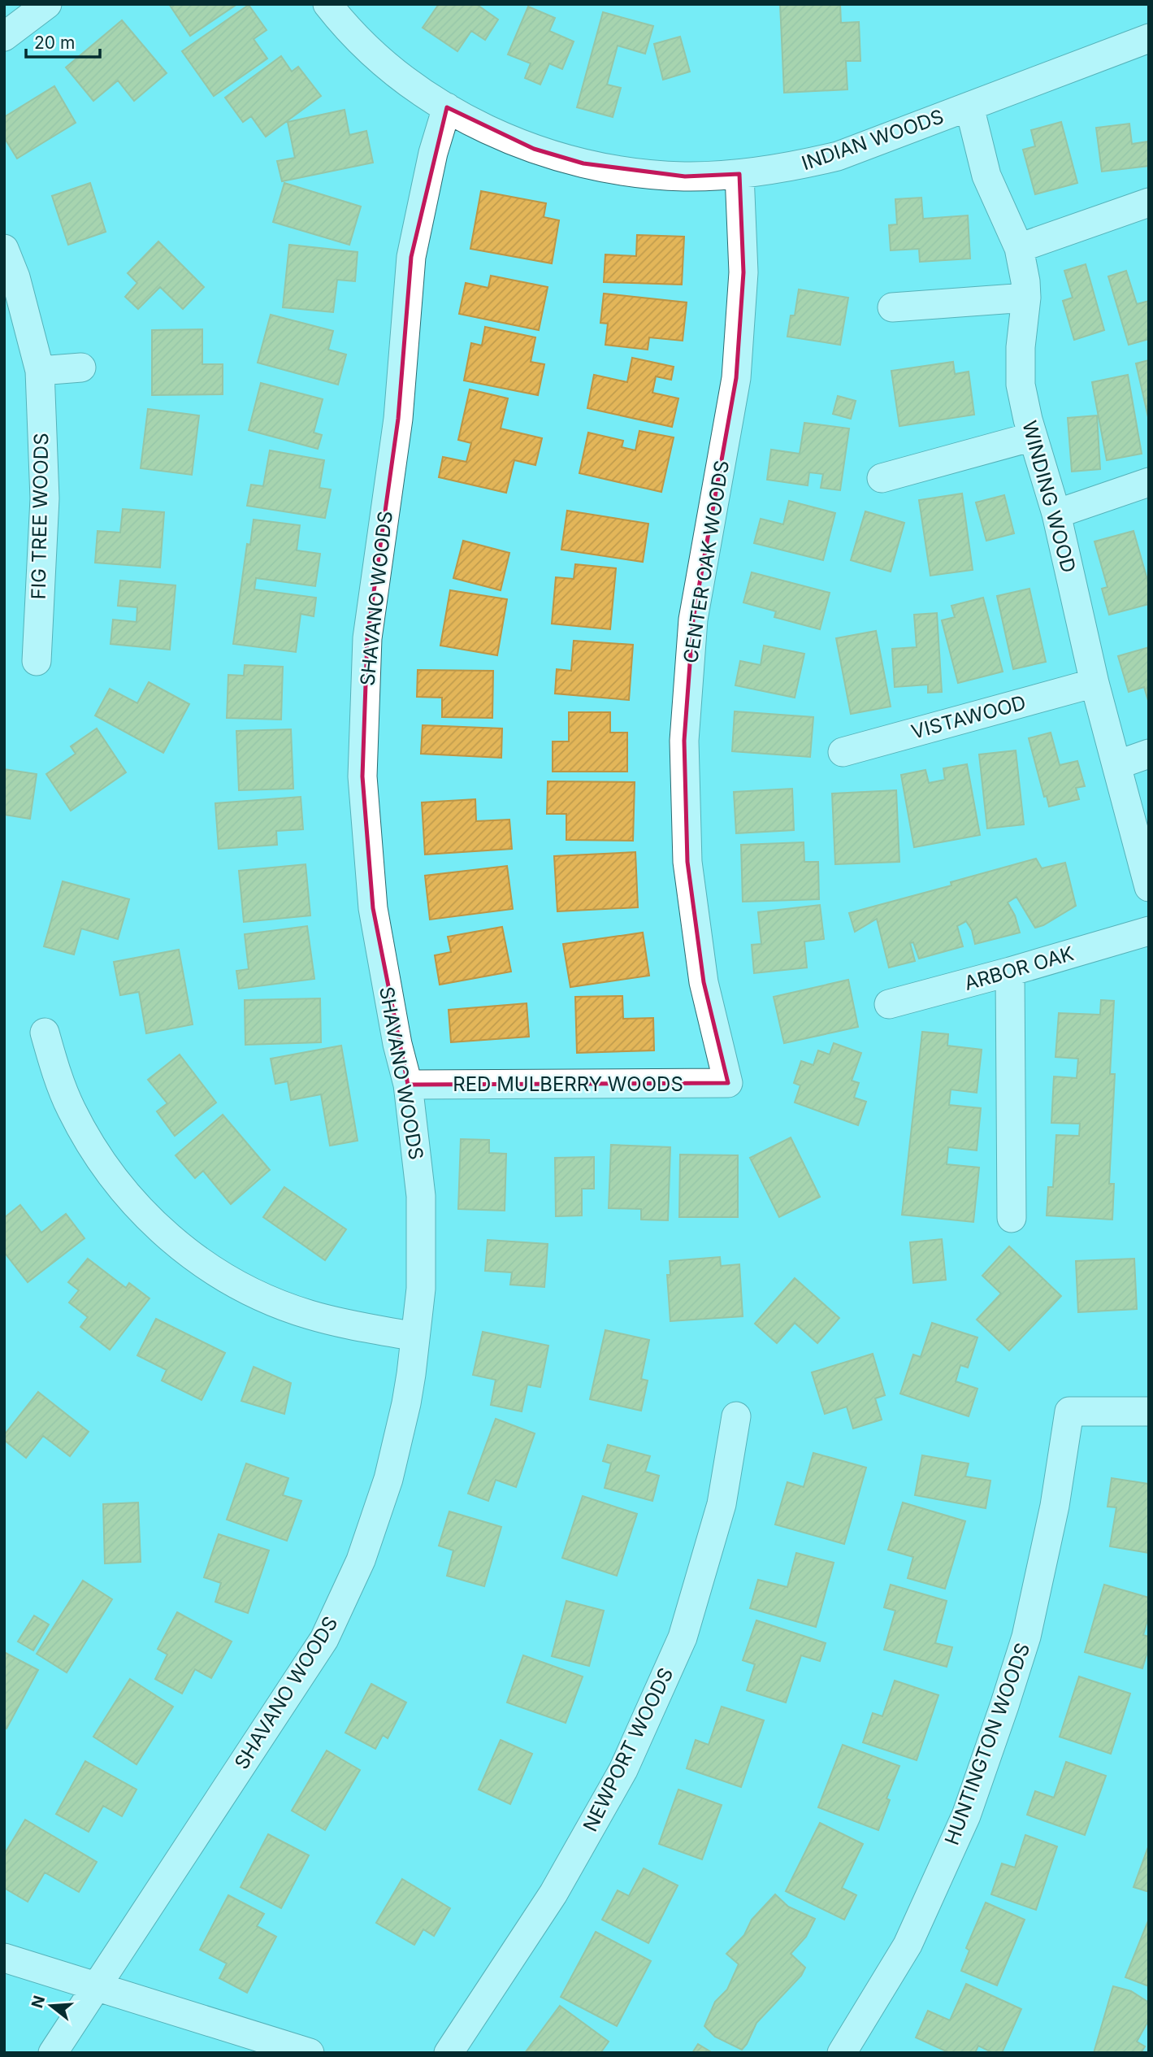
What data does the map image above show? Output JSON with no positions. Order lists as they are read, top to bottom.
{
  "streets": {
    "street": [
      "INDIAN WOODS",
      "WINDING WOOD",
      "FIG TREE WOODS",
      "CENTER OAK WOODS",
      "SHAVANO WOODS",
      "VISTAWOOD",
      "ARBOR OAK",
      "RED MULBERRY WOODS",
      "HUNTINGTON WOODS",
      "NEWPORT WOODS"
    ]
  },
  "crossings": [
    ["INDIAN WOODS", "WINDING WOOD"],
    ["INDIAN WOODS", "CENTER OAK WOODS"],
    ["INDIAN WOODS", "SHAVANO WOODS"],
    ["WINDING WOOD", "VISTAWOOD"],
    ["CENTER OAK WOODS", "RED MULBERRY WOODS"],
    ["SHAVANO WOODS", "RED MULBERRY WOODS"]
  ],
  "scale_bar": "20 m",
  "north": "left"
}
